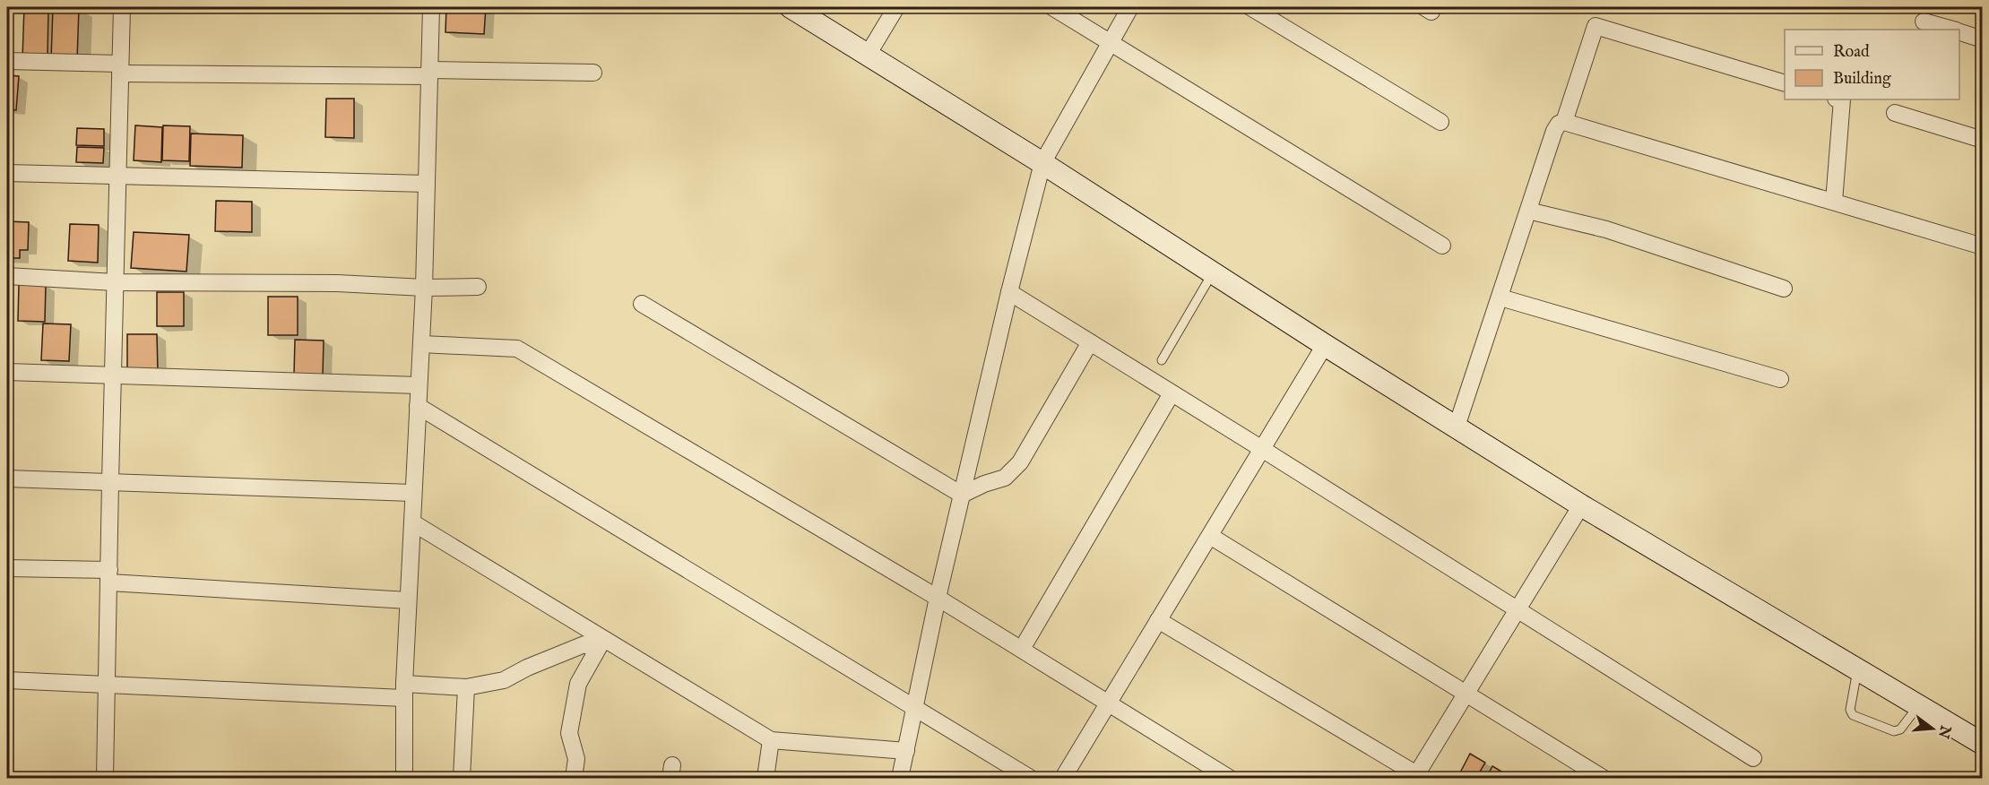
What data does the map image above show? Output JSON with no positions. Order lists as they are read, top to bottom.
{
  "legend": ["Road", "Building"],
  "north": "right"
}
